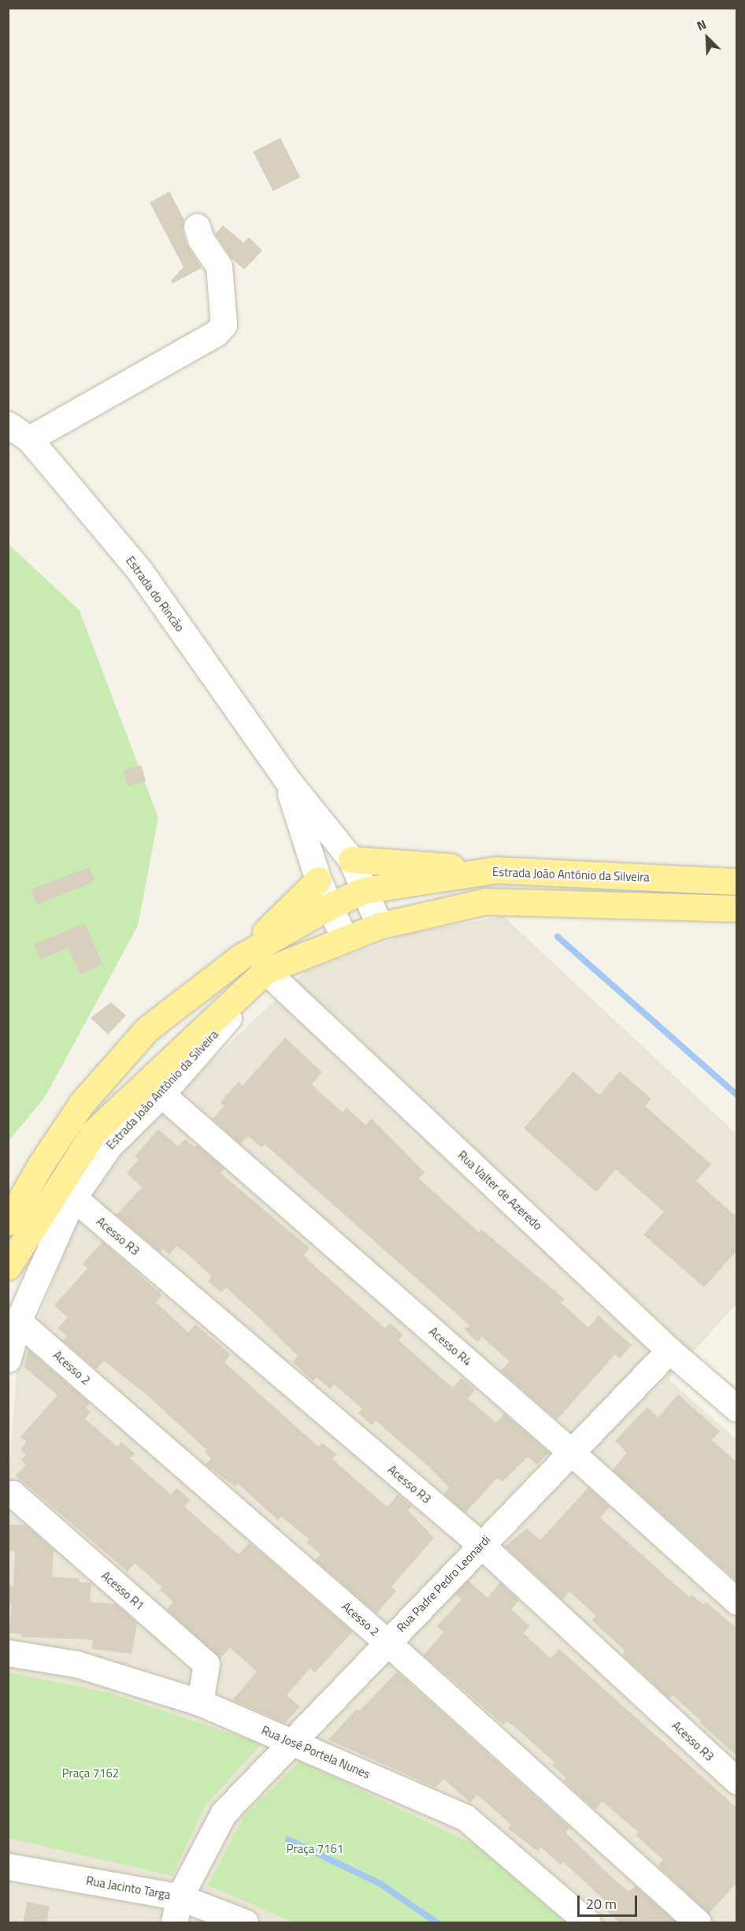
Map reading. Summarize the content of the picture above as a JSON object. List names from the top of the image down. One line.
{"streets":{"main road":["Estrada João Antônio da Silveira"],"street":["Estrada do Rincão","Rua Valter de Azeredo","Acesso R3","Acesso R4","Acesso 2","Rua Padre Pedro Leonardi","Acesso R1","Rua José Portela Nunes","Rua Jacinto Targa"]},"crossings":[["Estrada do Rincão","Estrada João Antônio da Silveira"],["Estrada João Antônio da Silveira","Rua Valter de Azeredo"],["Estrada João Antônio da Silveira","Acesso R3"],["Estrada João Antônio da Silveira","Acesso R4"],["Estrada João Antônio da Silveira","Acesso 2"],["Rua Valter de Azeredo","Rua Padre Pedro Leonardi"],["Acesso R3","Rua Padre Pedro Leonardi"],["Acesso R4","Rua Padre Pedro Leonardi"],["Acesso 2","Rua Padre Pedro Leonardi"],["Rua Padre Pedro Leonardi","Rua José Portela Nunes"],["Rua Padre Pedro Leonardi","Rua Jacinto Targa"],["Acesso R1","Rua José Portela Nunes"]],"parks":["Praça 7162","Praça 7161"],"scale_bar":"20 m","north":"top left"}
